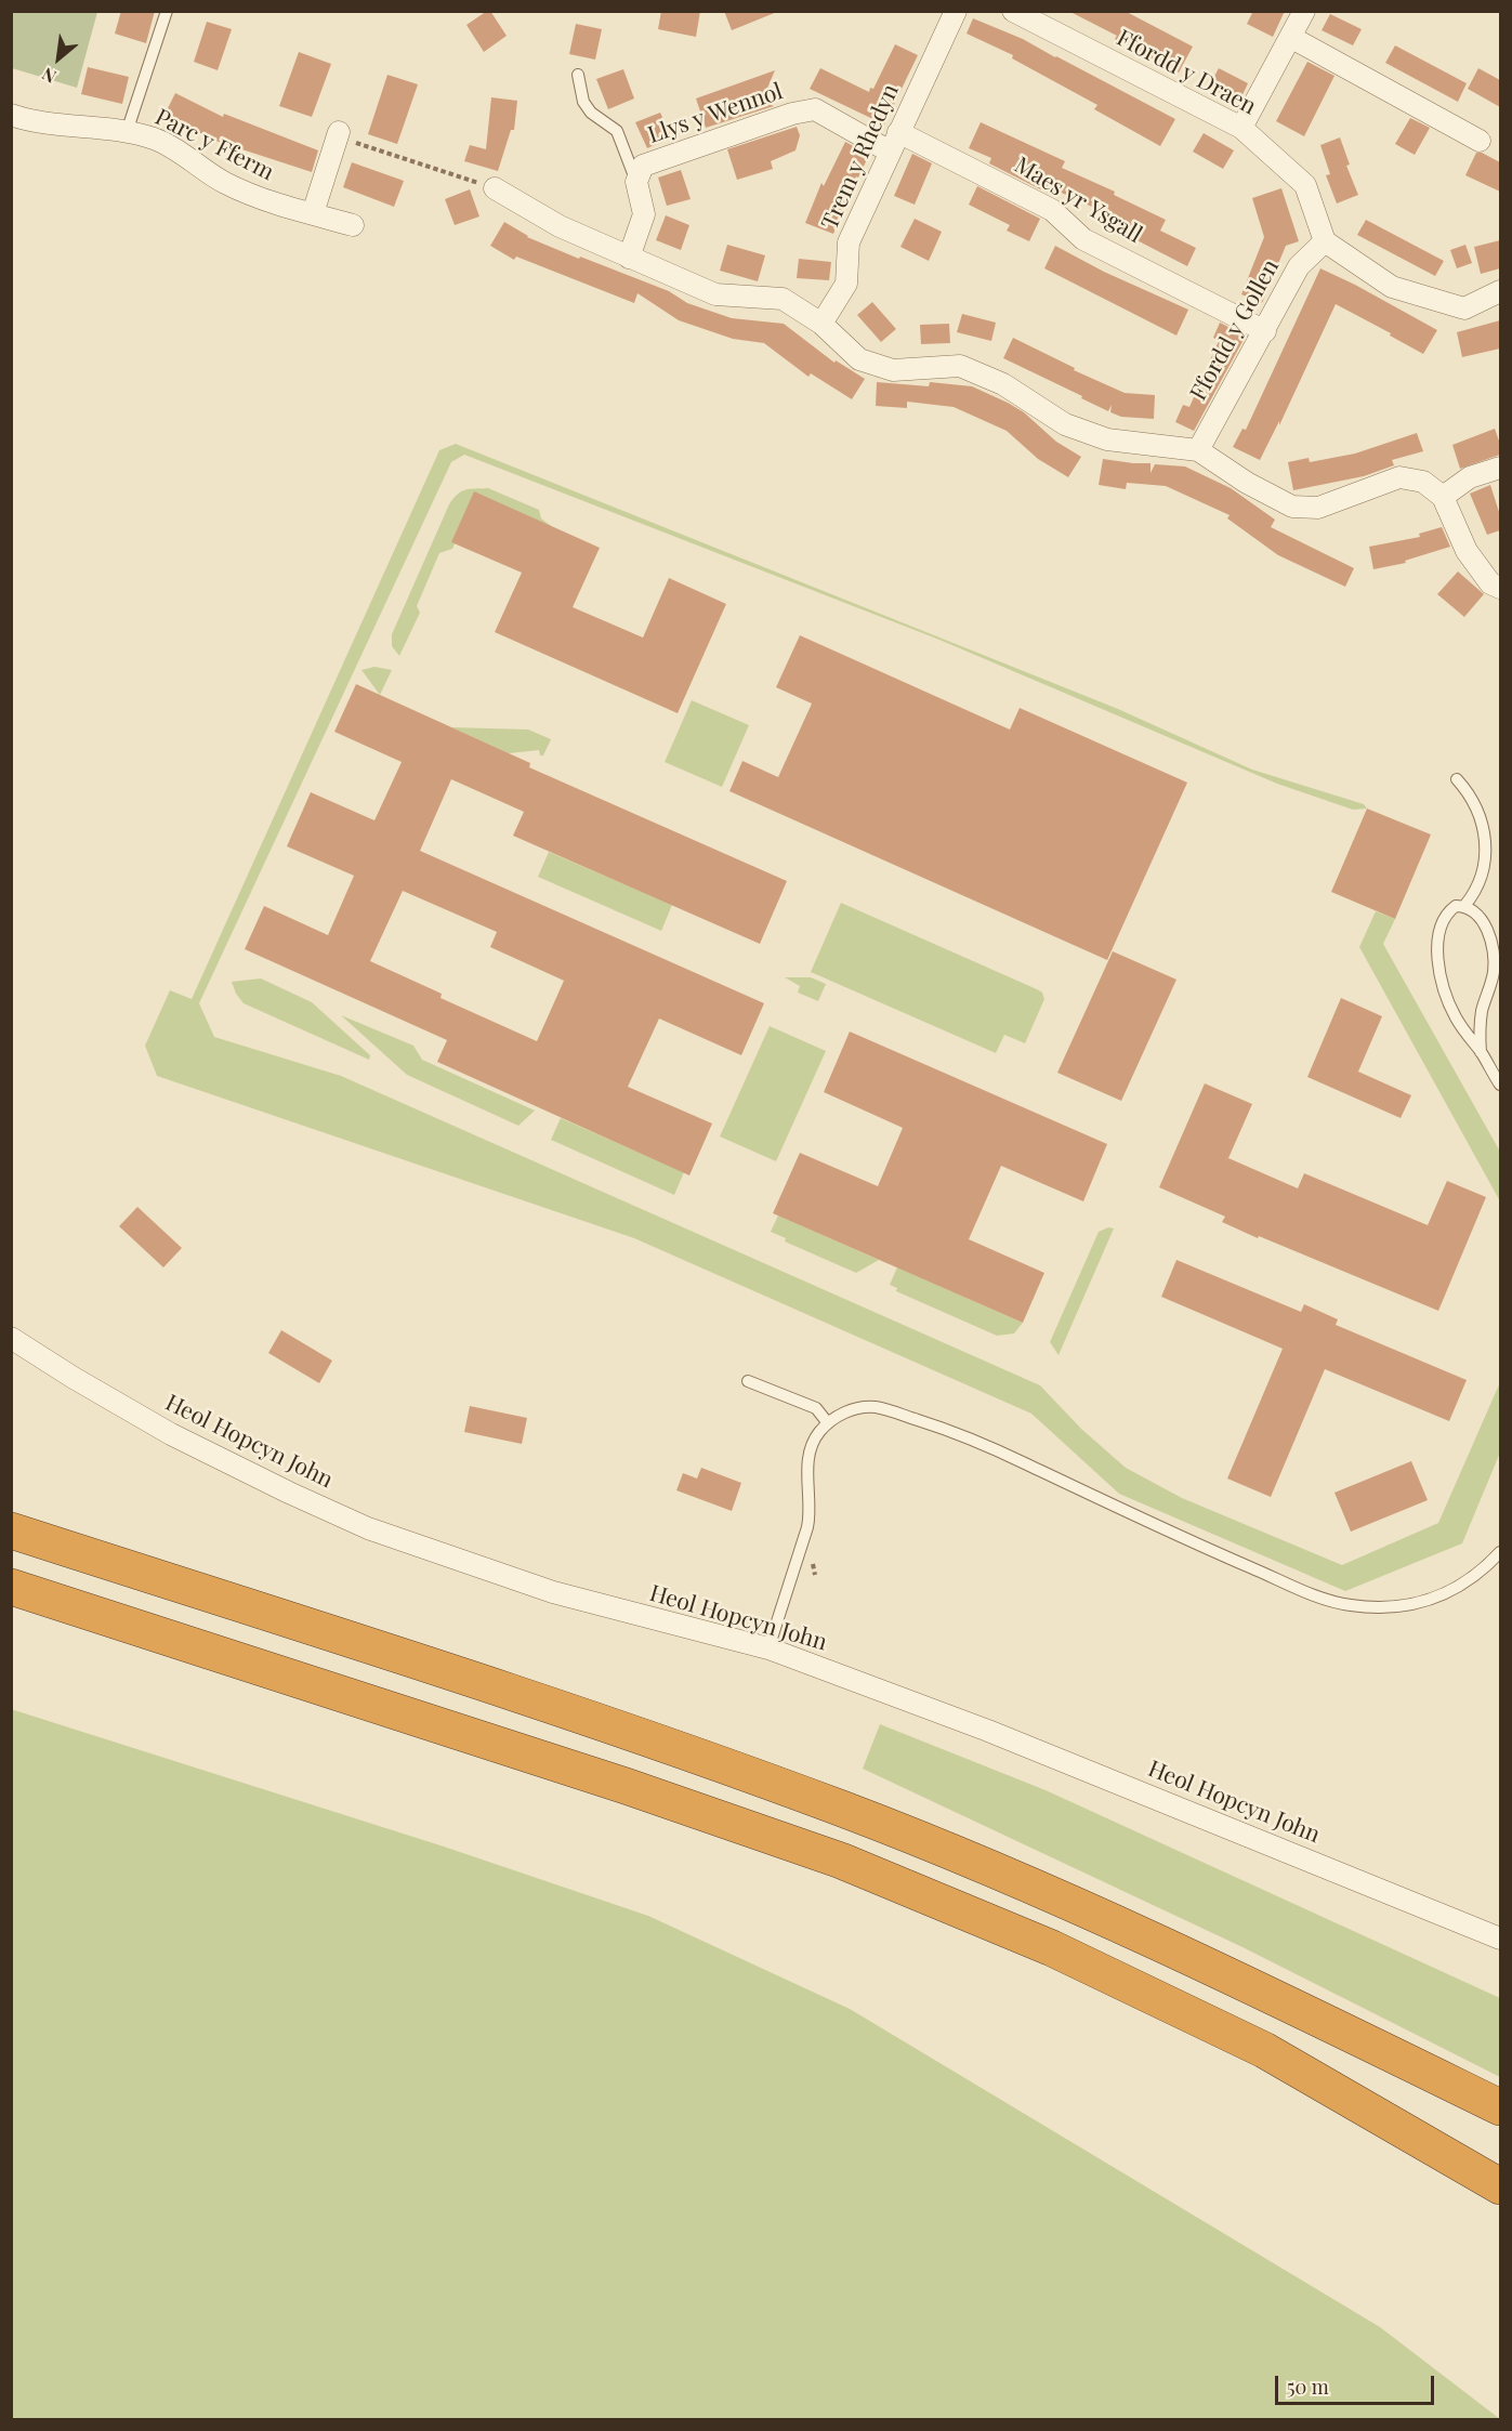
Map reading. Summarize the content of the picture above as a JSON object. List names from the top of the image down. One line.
{"streets":{"street":["Ffordd y Draen","Llys y Wennol","Parc y Fferm","Trem y Rhedyn","Maes yr Ysgall","Ffordd y Gollen","Heol Hopcyn John"]},"crossings":[["Ffordd y Draen","Ffordd y Gollen"],["Llys y Wennol","Trem y Rhedyn"],["Llys y Wennol","Maes yr Ysgall"],["Trem y Rhedyn","Maes yr Ysgall"],["Maes yr Ysgall","Ffordd y Gollen"]],"scale_bar":"50 m","north":"bottom left"}
